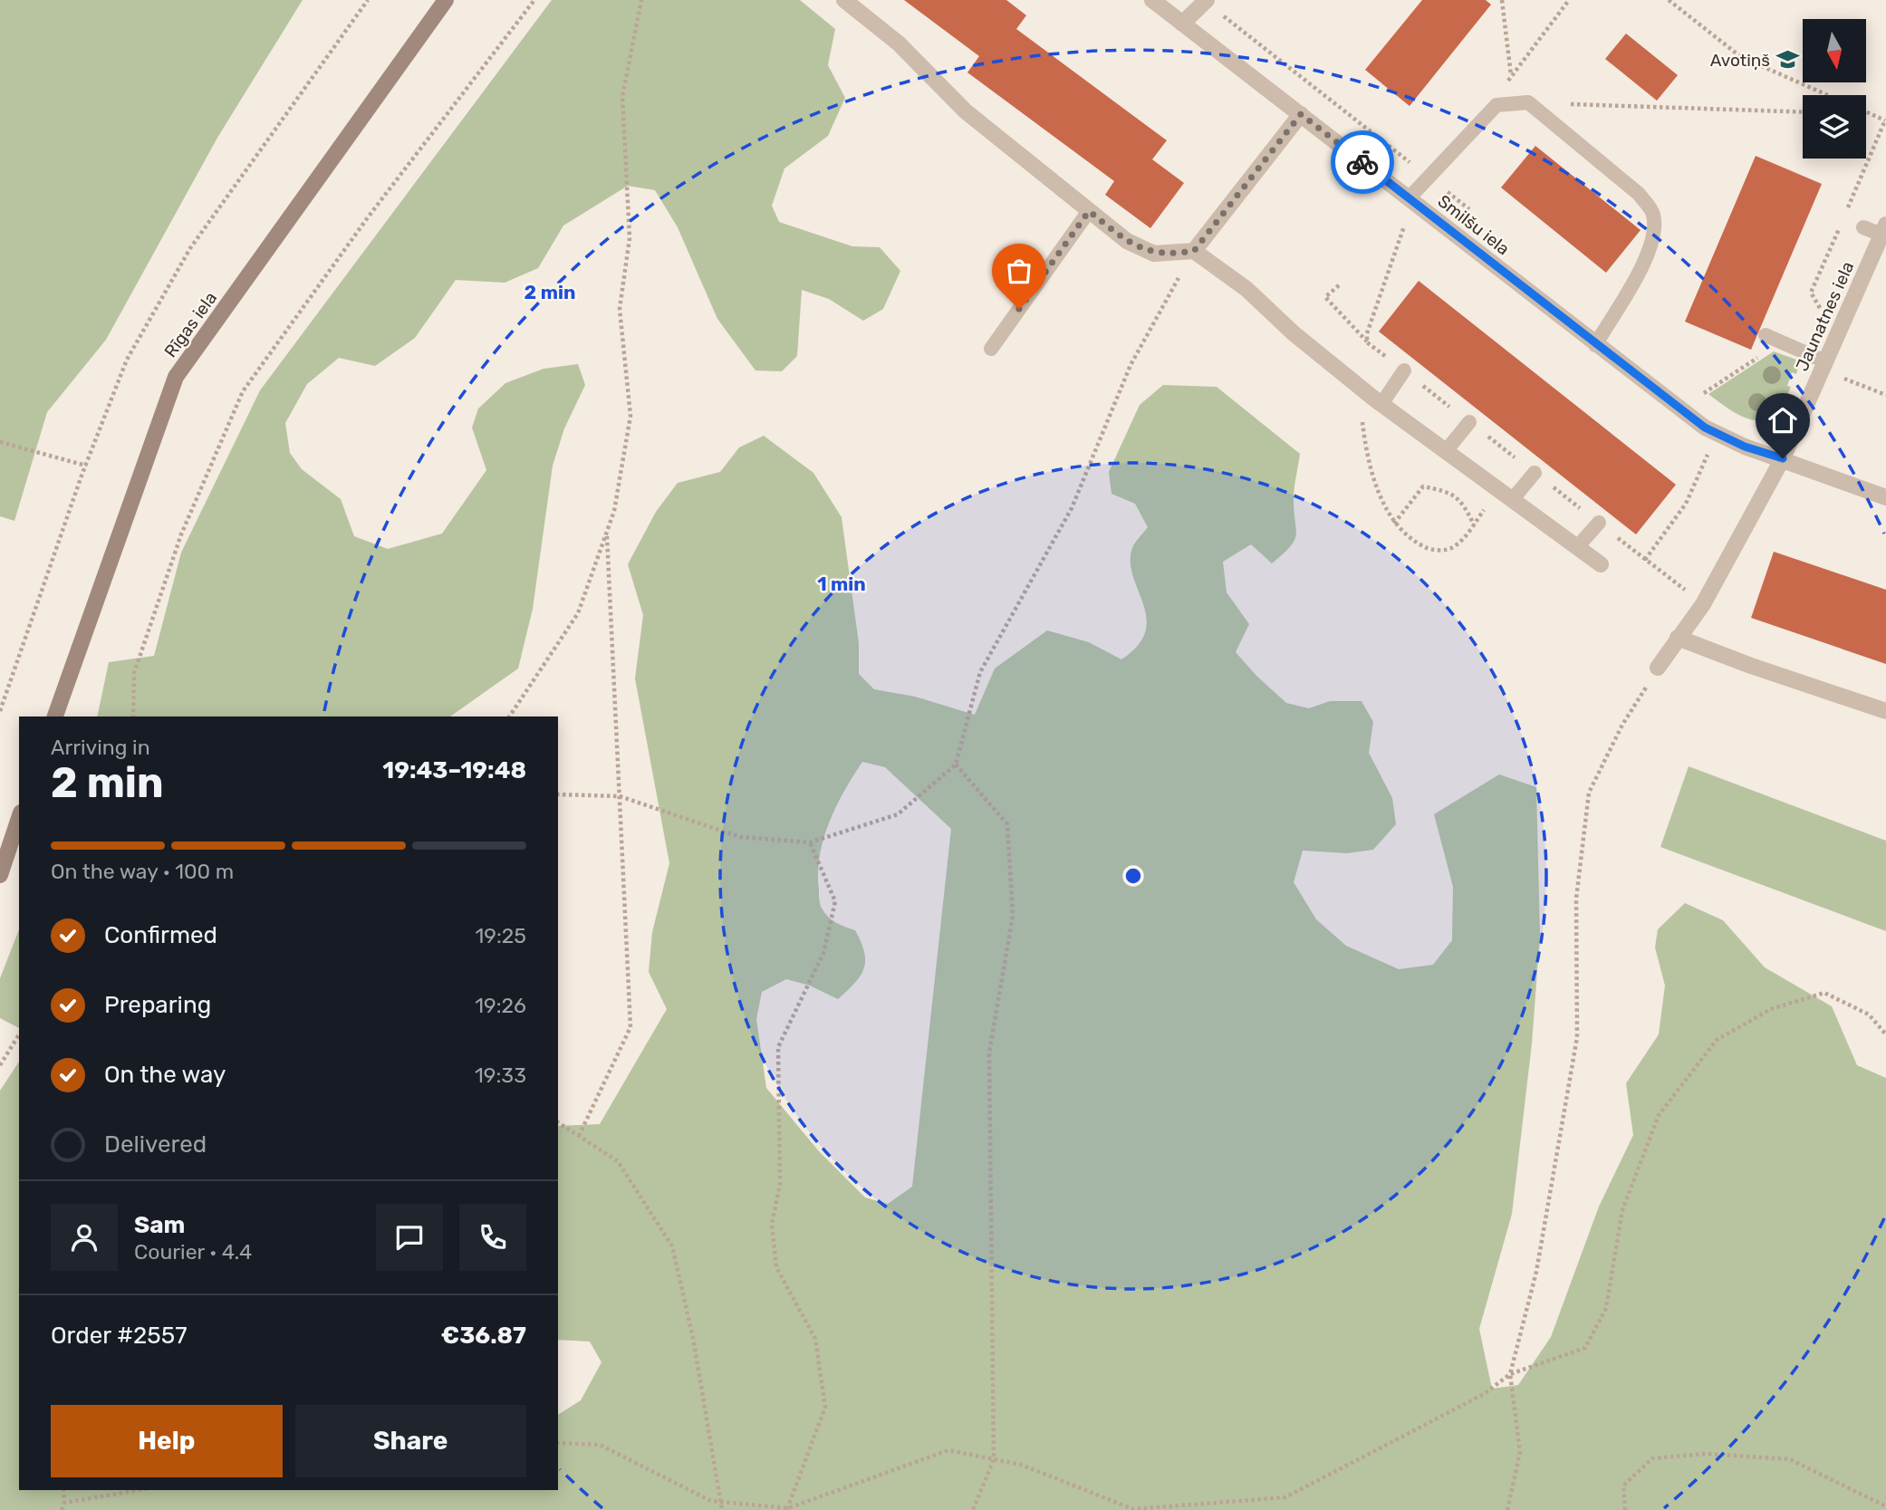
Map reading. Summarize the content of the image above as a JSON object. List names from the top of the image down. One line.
{"streets":{"main road":["Rīgas iela"],"street":["Smilšu iela","Jaunatnes iela"]},"crossings":[["Smilšu iela","Jaunatnes iela"]],"places":{"school or university":["Avotiņš"]},"north":"bottom","page":{"heading":["2 min","Arriving in","19:43–19:48"],"panel":["Sam","Courier · 4.4","Order #2557","€36.87"],"bar":"On the way · 100 m","list":[["Confirmed","19:25"],["Preparing","19:26"],["On the way","19:33"],"Delivered"],"buttons":["Help","Share"]},"rings":["2 min","1 min"]}
